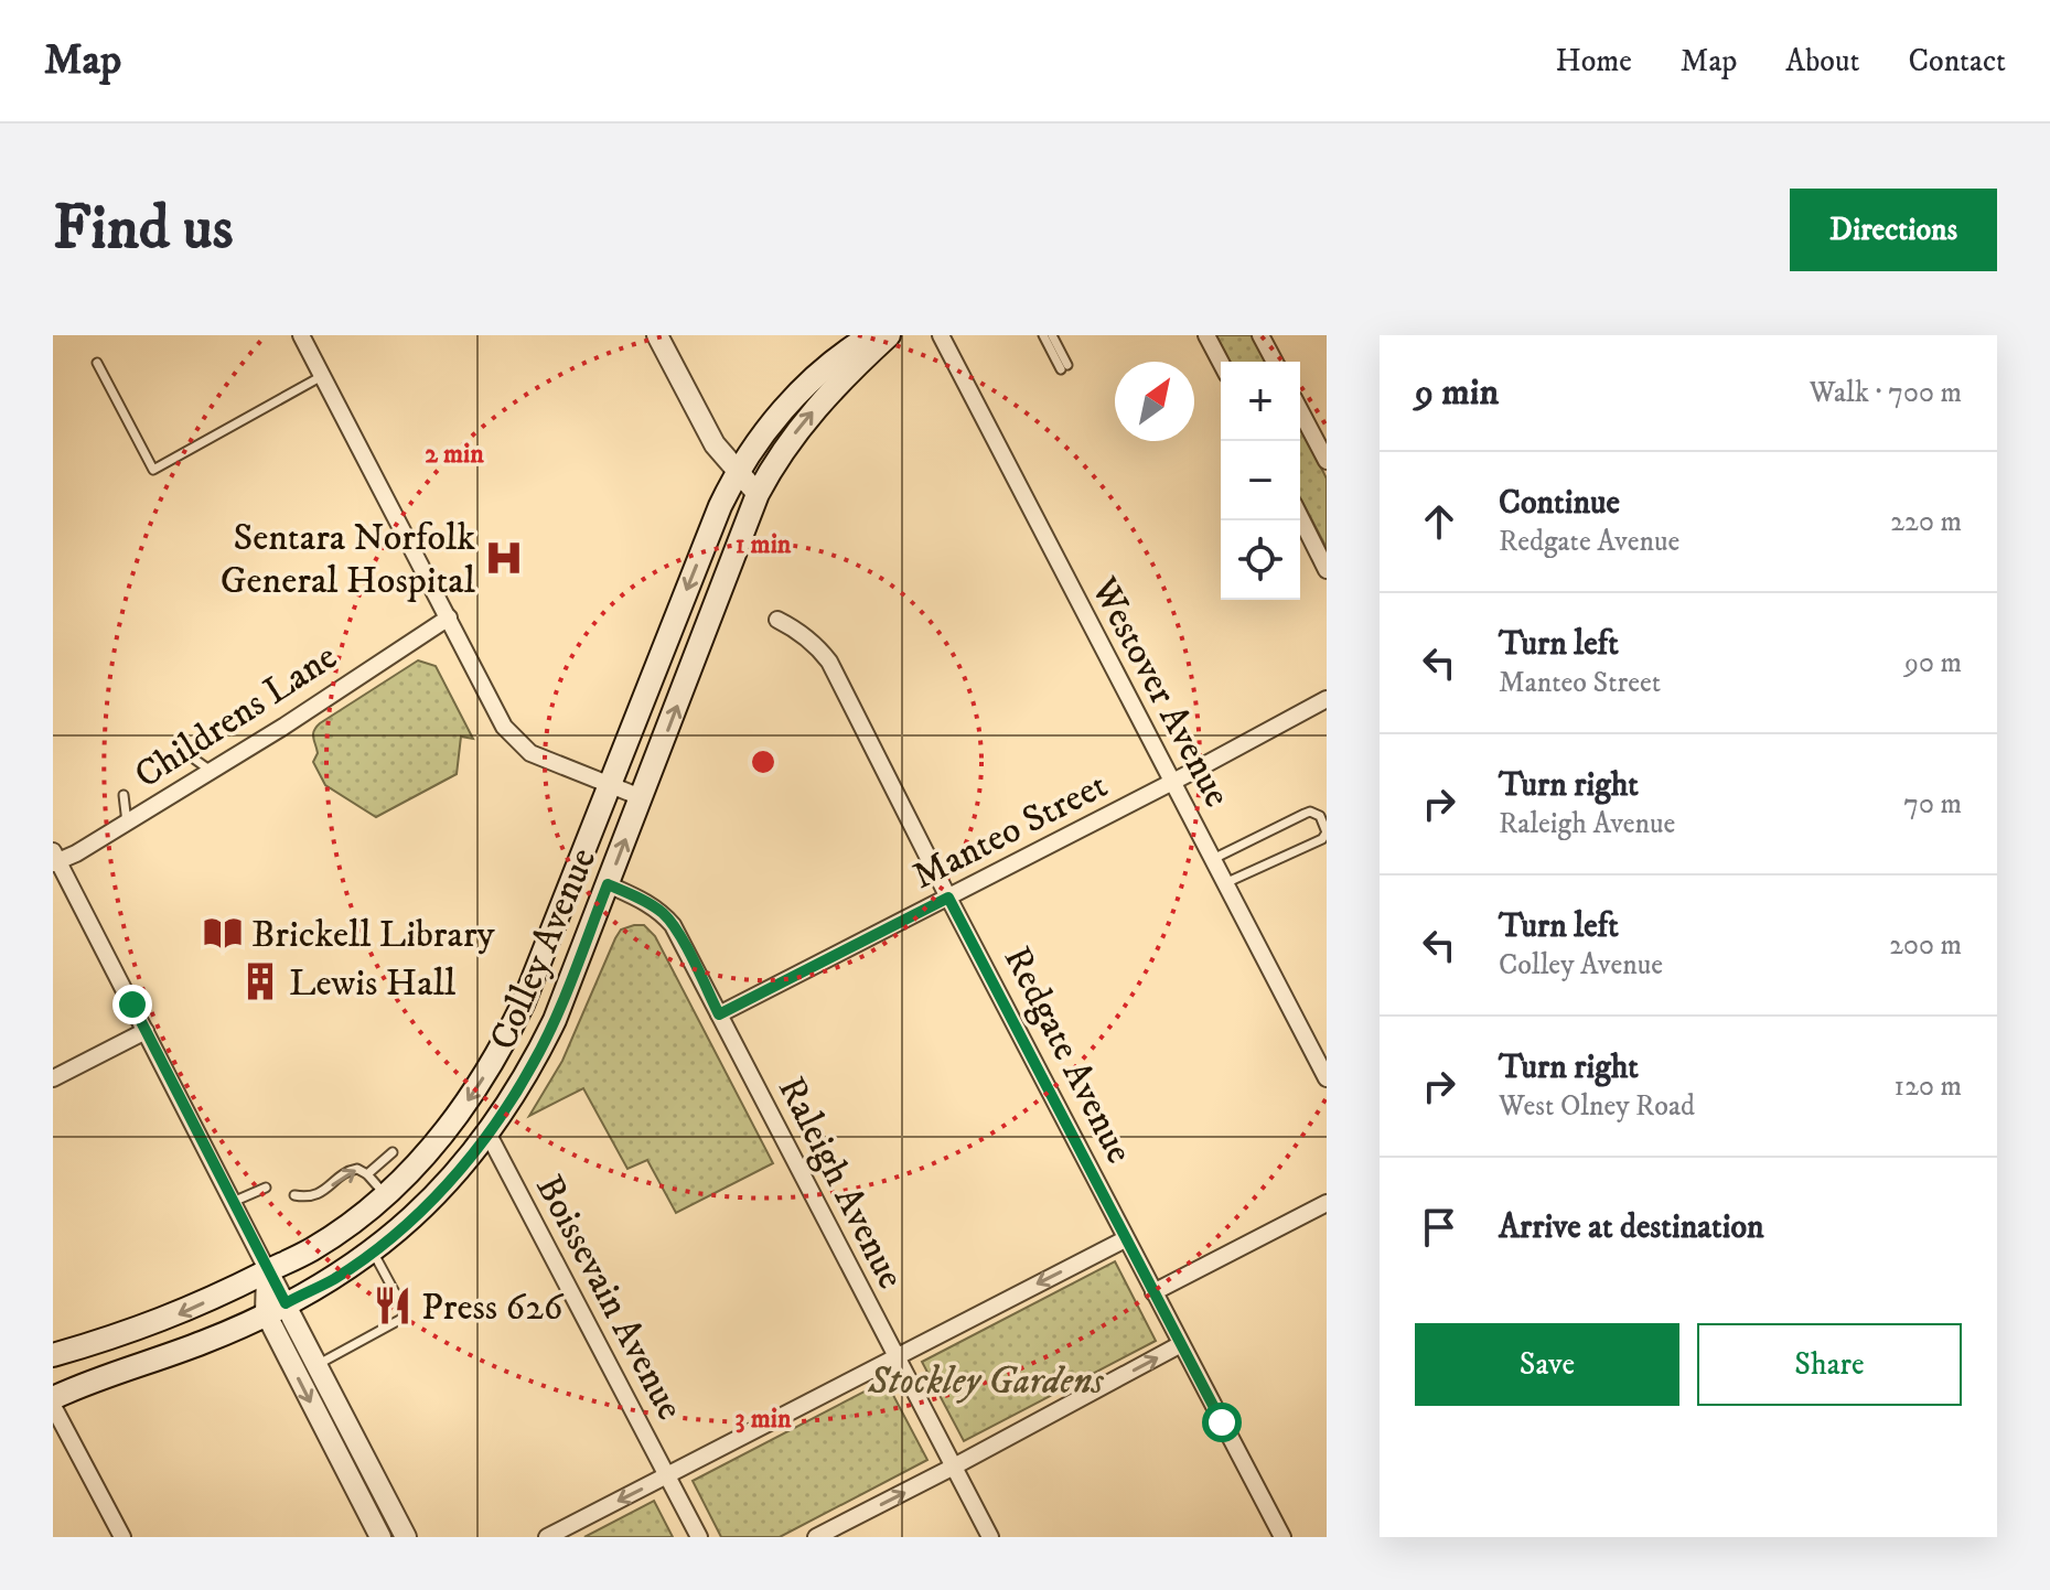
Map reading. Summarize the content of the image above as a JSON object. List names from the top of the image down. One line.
{"streets":{"main road":["Colley Avenue"],"street":["Westover Avenue","Childrens Lane","Manteo Street","Redgate Avenue","Raleigh Avenue","Boissevain Avenue"]},"crossings":[["Westover Avenue","Manteo Street"],["Manteo Street","Redgate Avenue"],["Manteo Street","Raleigh Avenue"],["Colley Avenue","Raleigh Avenue"],["Colley Avenue","Boissevain Avenue"]],"parks":["Stockley Gardens"],"places":{"hospital":["Sentara Norfolk General Hospital"],"library":["Brickell Library"],"building":["Lewis Hall"],"restaurant":["Press 626"]},"north":"top right","page":{"header":"Map","nav":["Home","Map","About","Contact"],"buttons":["Directions",["Save","Share"]],"title":"Find us","heading":["9 min","Walk · 700 m"],"map_buttons":["+","−"],"list":[["Continue","Redgate Avenue","220 m"],["Turn left","Manteo Street","90 m"],["Turn right","Raleigh Avenue","70 m"],["Turn left","Colley Avenue","200 m"],["Turn right","West Olney Road","120 m"],"Arrive at destination"]},"rings":["2 min","1 min","3 min"]}
